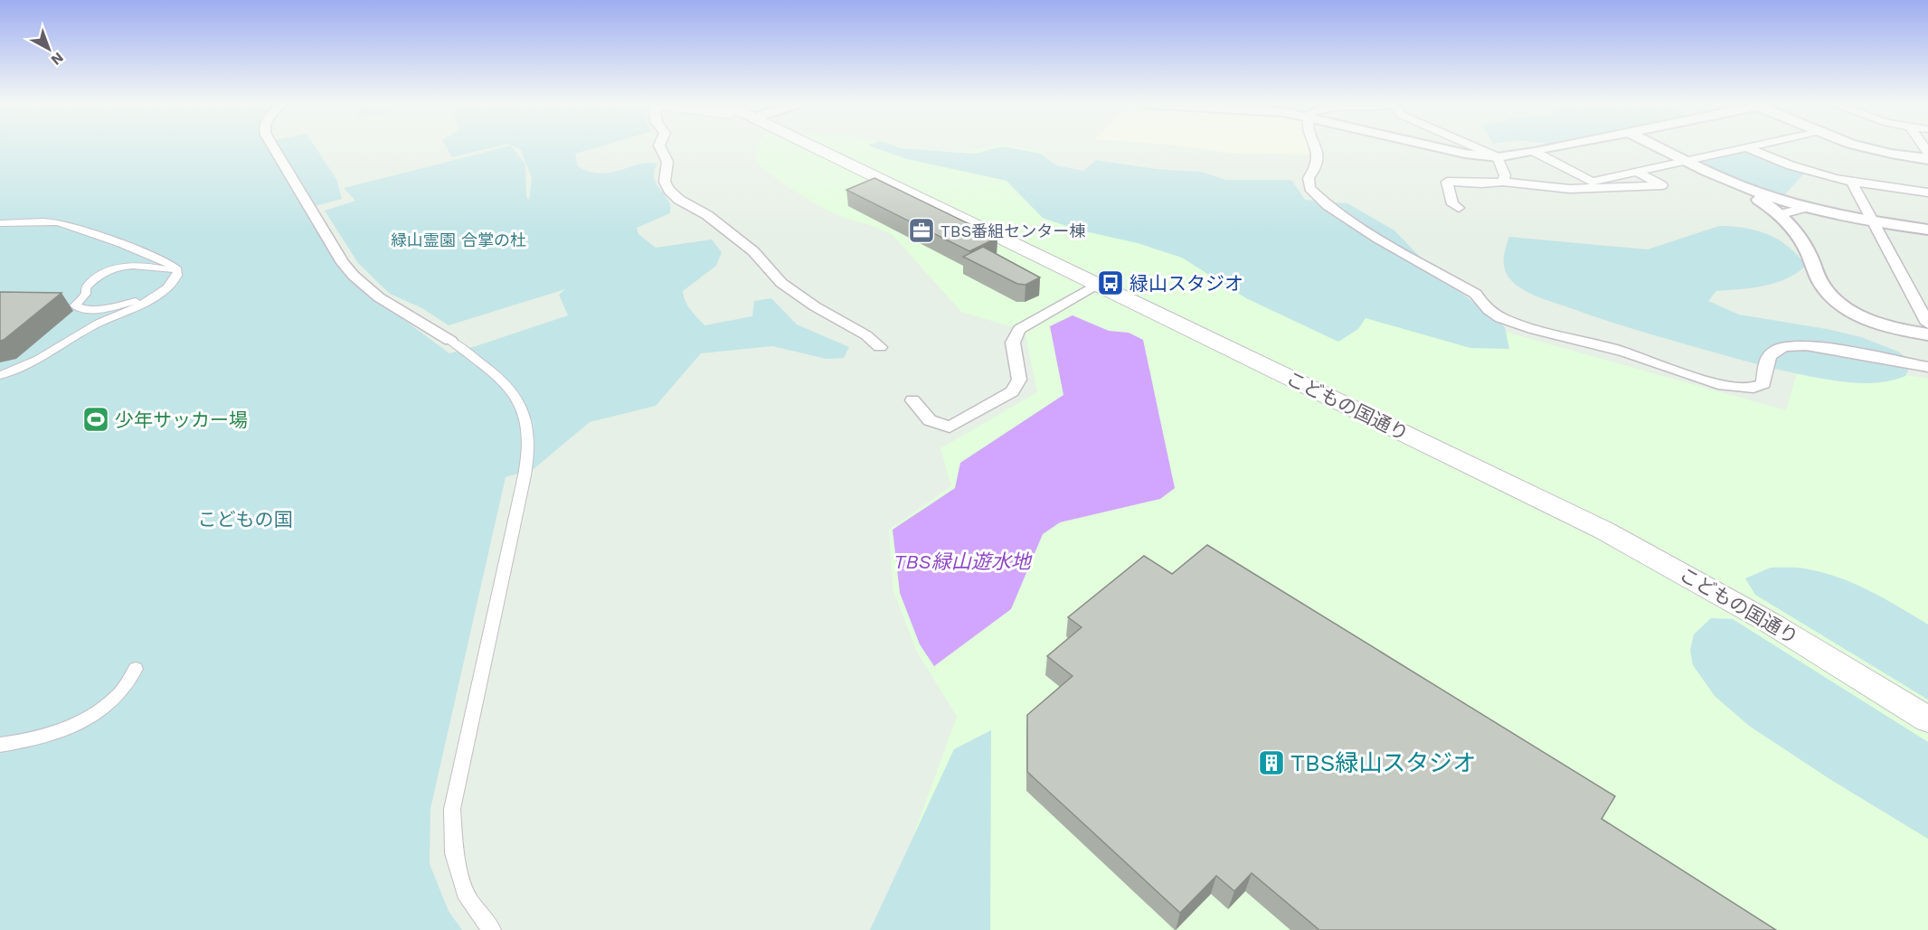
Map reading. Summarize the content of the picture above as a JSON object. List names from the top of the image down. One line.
{"streets":{"main road":["こどもの国通り"]},"water":["TBS緑山遊水地"],"parks":["緑山霊園 合掌の杜","こどもの国"],"places":{"office":["TBS番組センター棟"],"bus stop":["緑山スタジオ"],"sports":["少年サッカー場"],"building":["TBS緑山スタジオ"]},"north":"bottom right"}
